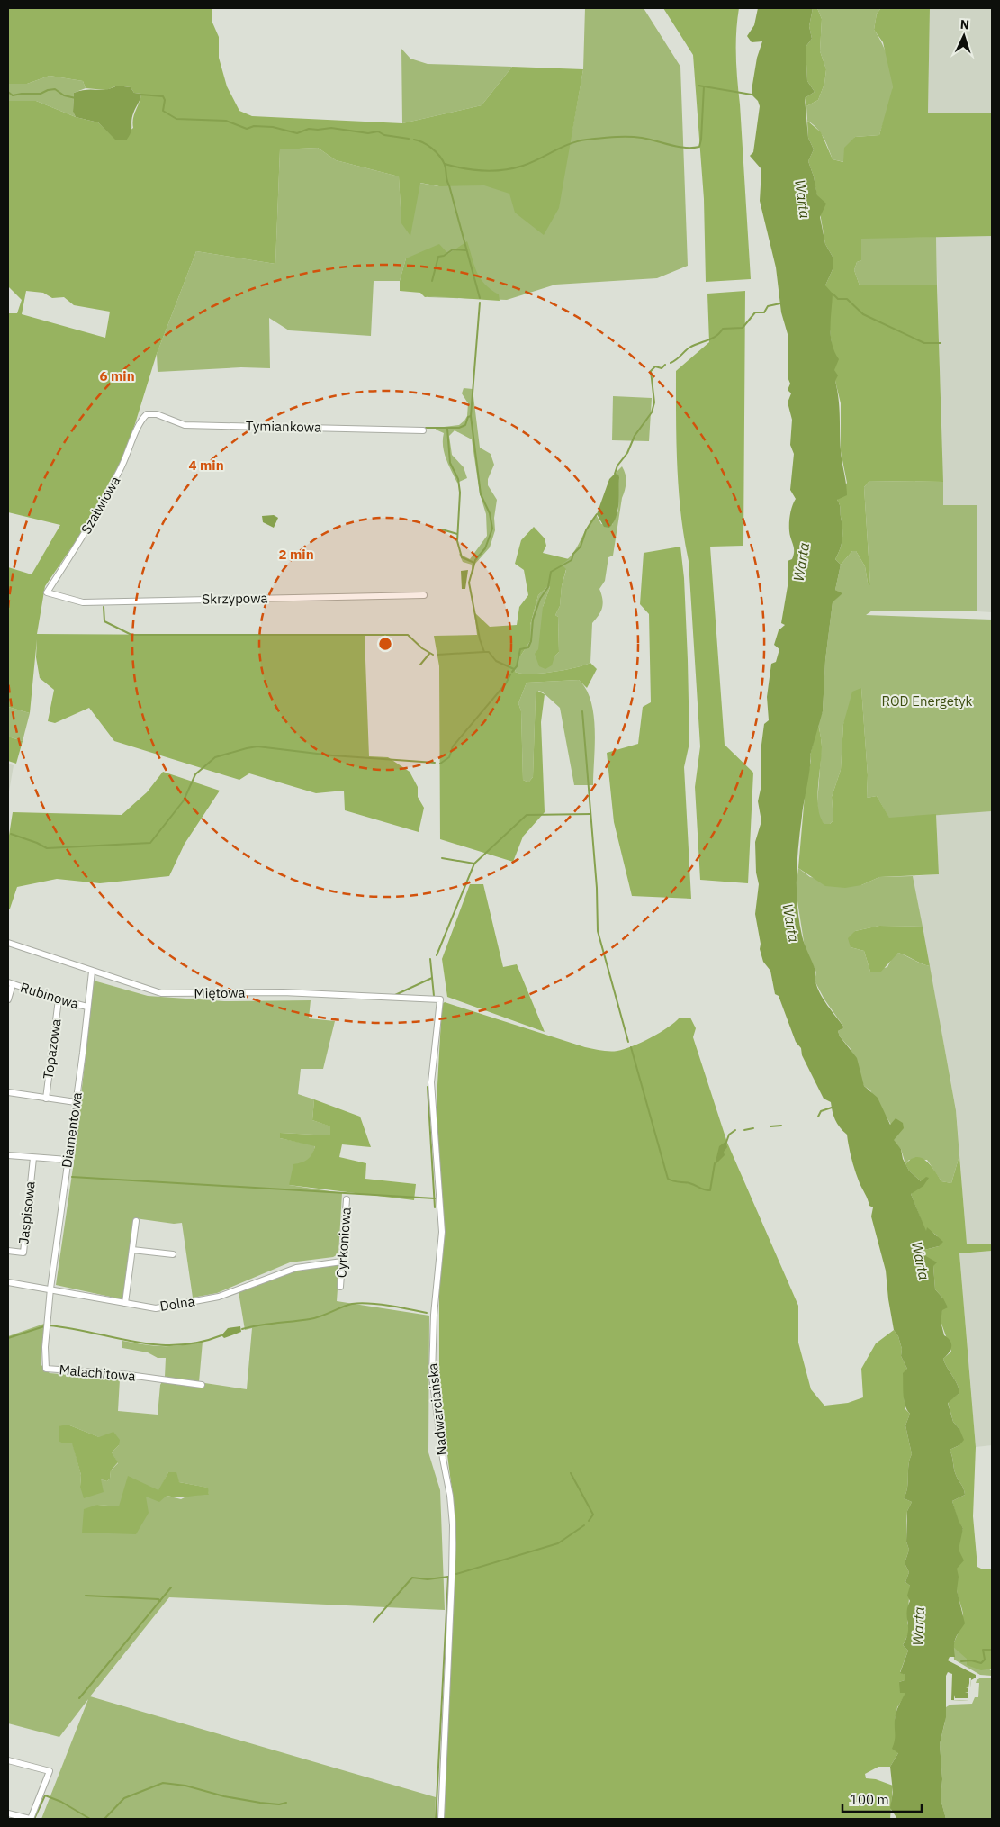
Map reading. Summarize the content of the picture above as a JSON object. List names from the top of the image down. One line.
{"streets":{"street":["Tymiankowa","Szałwiowa","Skrzypowa","Miętowa","Rubinowa","Topazowa","Diamentowa","Jaspisowa","Cyrkoniowa","Dolna","Malachitowa","Nadwarciańska"]},"crossings":[["Tymiankowa","Szałwiowa"],["Szałwiowa","Skrzypowa"],["Miętowa","Diamentowa"],["Miętowa","Nadwarciańska"],["Rubinowa","Topazowa"],["Rubinowa","Diamentowa"],["Diamentowa","Dolna"],["Diamentowa","Malachitowa"],["Cyrkoniowa","Dolna"],["Dolna","Malachitowa"]],"water":["Warta"],"parks":["ROD Energetyk"],"scale_bar":"100 m","north":"top","rings":["6 min","4 min","2 min"]}
